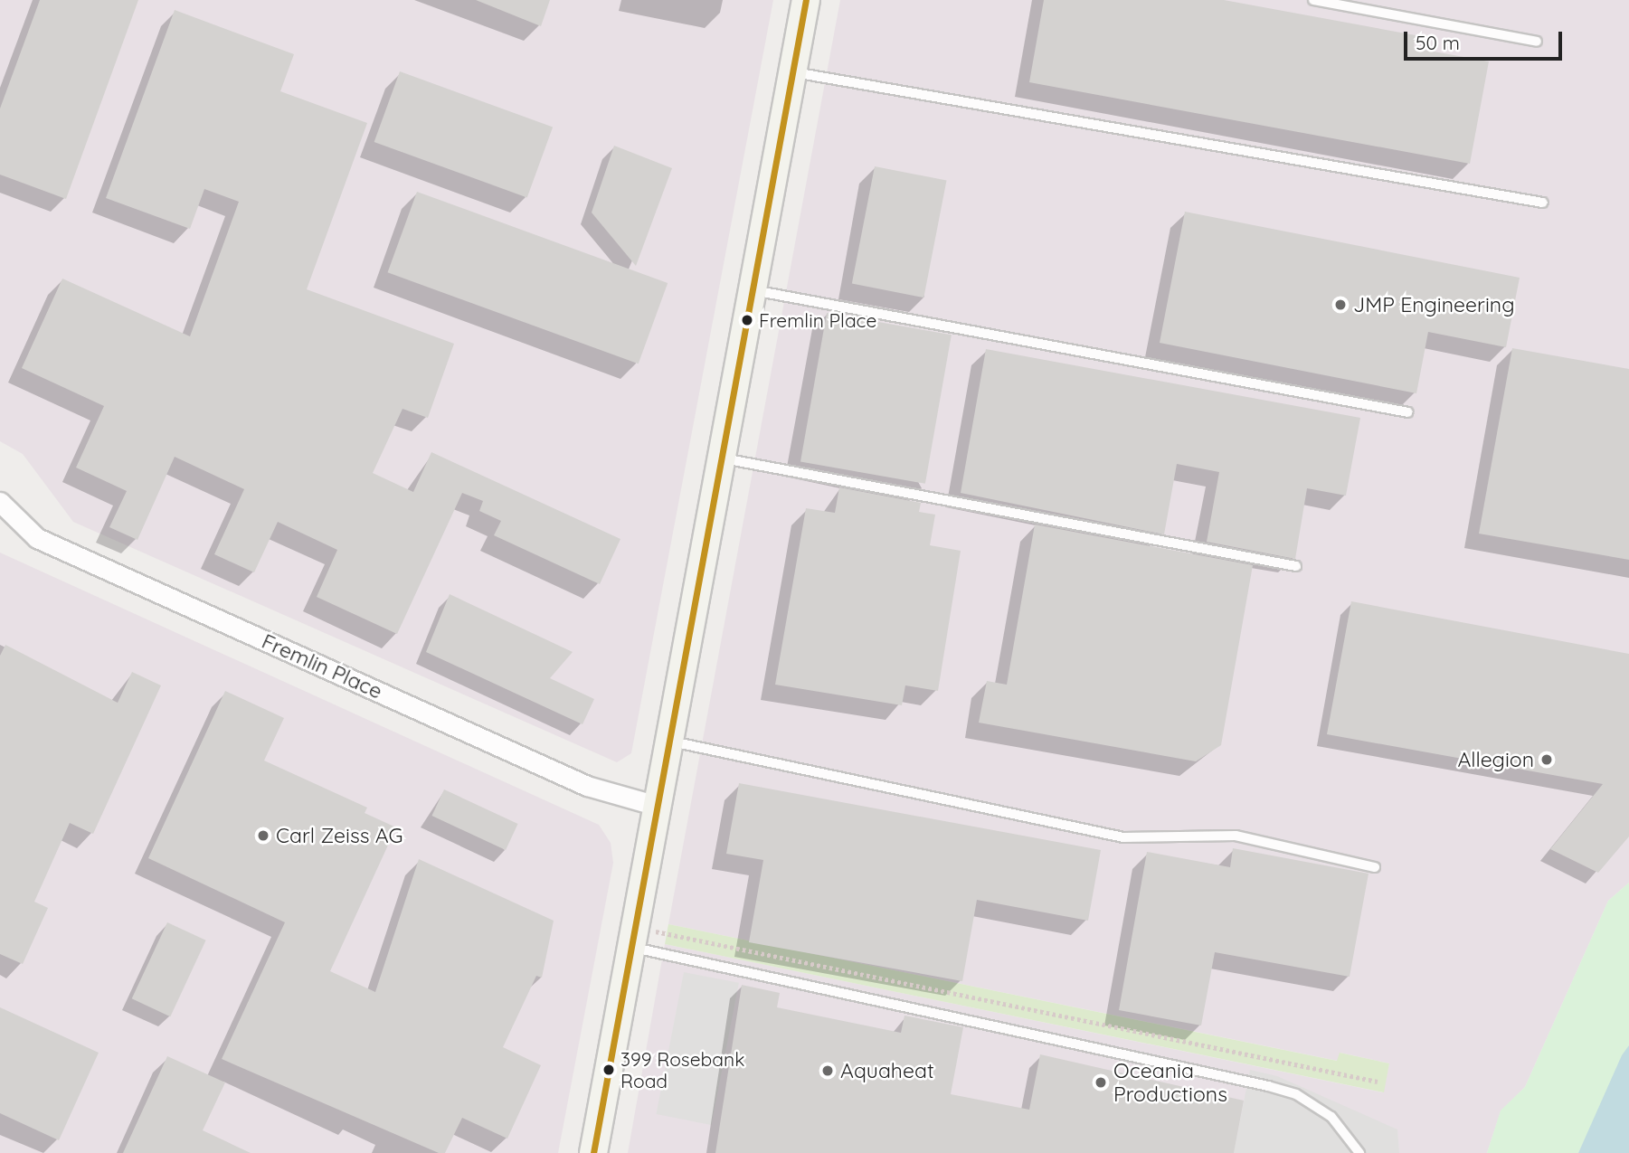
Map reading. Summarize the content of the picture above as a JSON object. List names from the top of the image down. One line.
{"streets":{"street":["Fremlin Place"]},"places":["JMP Engineering","Fremlin Place","Allegion","Carl Zeiss AG","399 Rosebank Road","Aquaheat","Oceania Productions"],"scale_bar":"50 m"}
